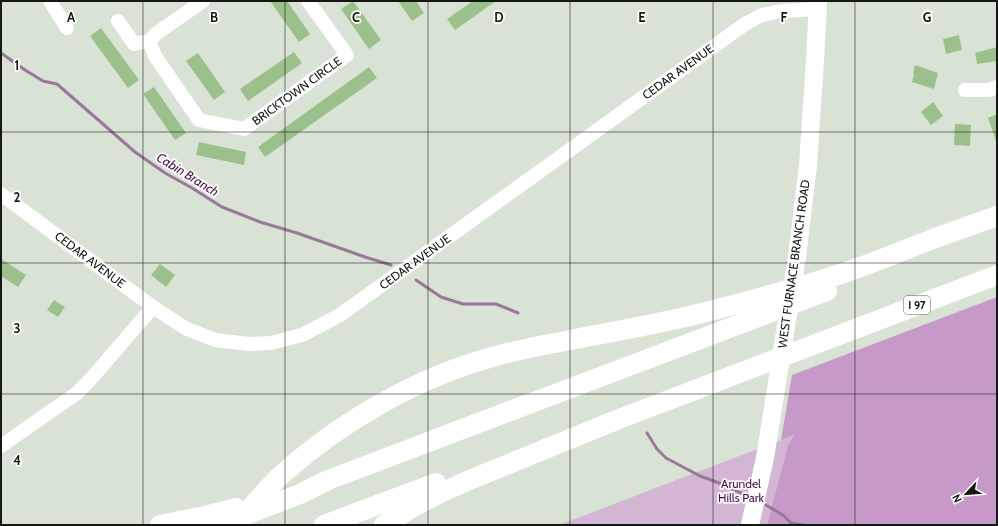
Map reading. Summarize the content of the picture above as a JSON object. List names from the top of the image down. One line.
{"streets":{"highway":["I 97"],"main road":["WEST FURNACE BRANCH ROAD"],"street":["CEDAR AVENUE","BRICKTOWN CIRCLE"]},"crossings":[["CEDAR AVENUE","WEST FURNACE BRANCH ROAD"]],"water":["Cabin Branch"],"parks":["Arundel Hills Park"],"north":"bottom left","grid":{"columns":["A","B","C","D","E","F","G"],"rows":["1","2","3","4"]}}
